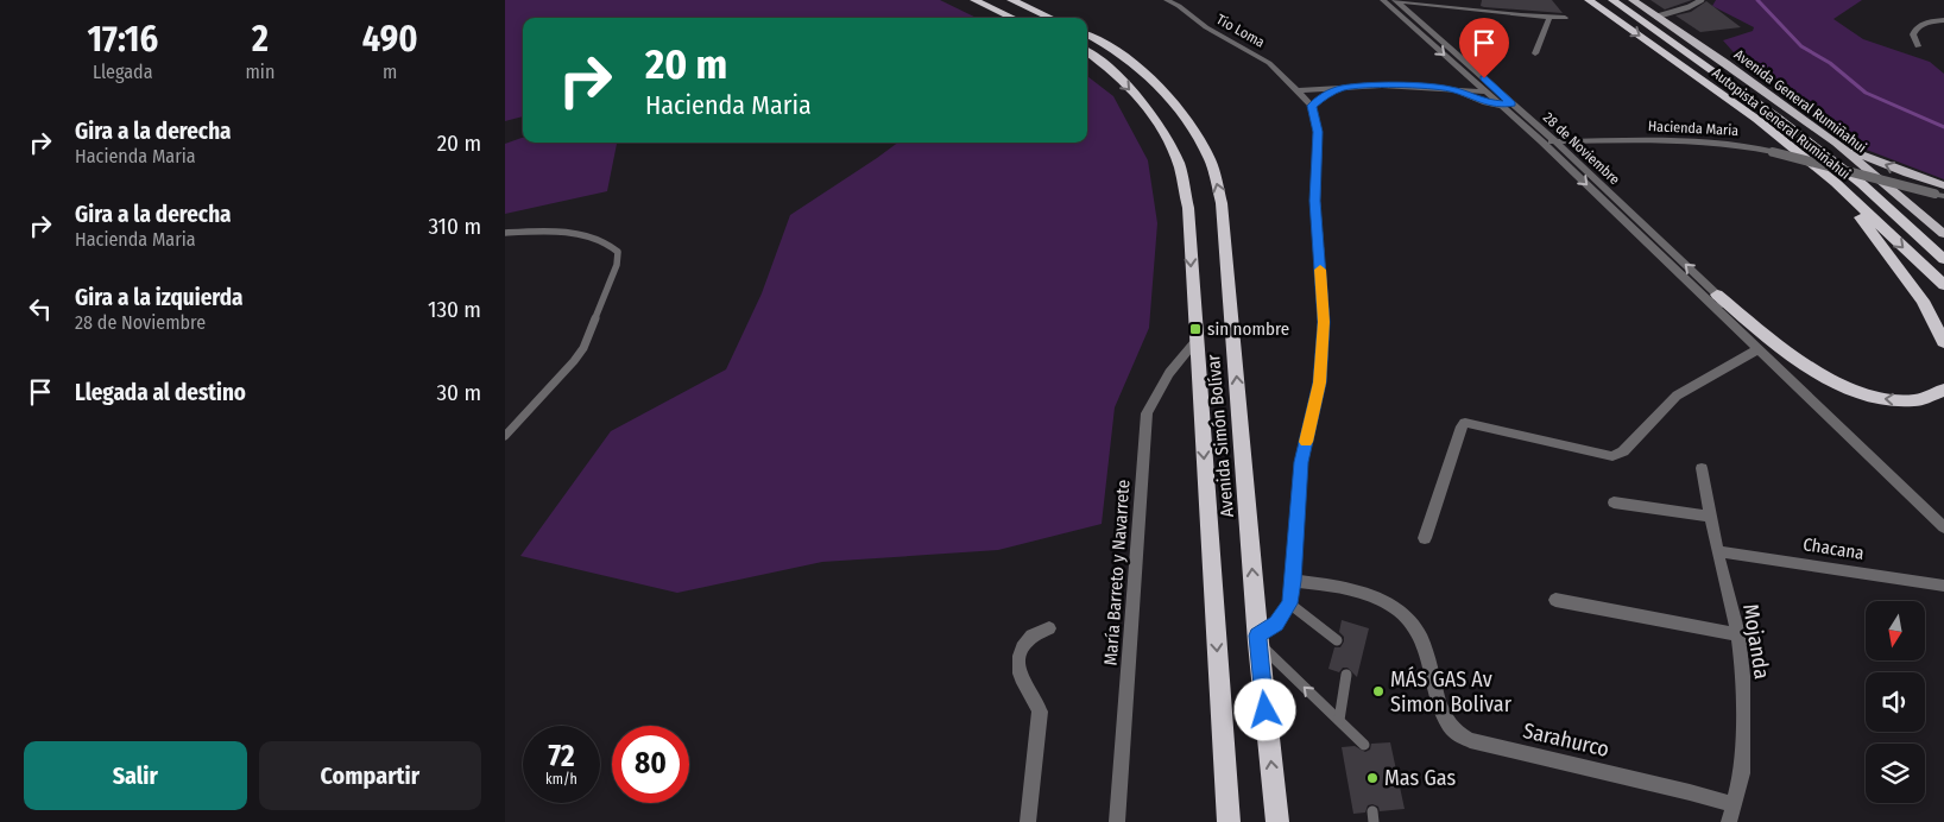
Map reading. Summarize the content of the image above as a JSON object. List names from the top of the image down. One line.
{"streets":{"highway":["Autopista General Rumiñahui","Avenida Simón Bolívar"],"main road":["Avenida General Rumiñahui"],"street":["Tio Loma","Hacienda Maria","28 de Noviembre","Chacana","María Barreto y Navarrete","Mojanda","Sarahurco"]},"crossings":[["Hacienda Maria","28 de Noviembre"],["Avenida Simón Bolívar","María Barreto y Navarrete"],["Chacana","Mojanda"],["Mojanda","Sarahurco"]],"places":{"transit":["sin nombre"],"other":["MÁS GAS Av Simon Bolivar","Mas Gas"]},"north":"bottom","page":{"eta":["17:16","Llegada","2","min","490","m"],"turn":["20 m","Hacienda Maria"],"list":[{"name":"Gira a la derecha","note":"Hacienda Maria","value":"20 m"},{"name":"Gira a la derecha","note":"Hacienda Maria","value":"310 m"},{"name":"Gira a la izquierda","note":"28 de Noviembre","value":"130 m"},{"name":"Llegada al destino","value":"30 m"}],"speed":"72 km/h","limit":"80","buttons":["Salir","Compartir"]}}
